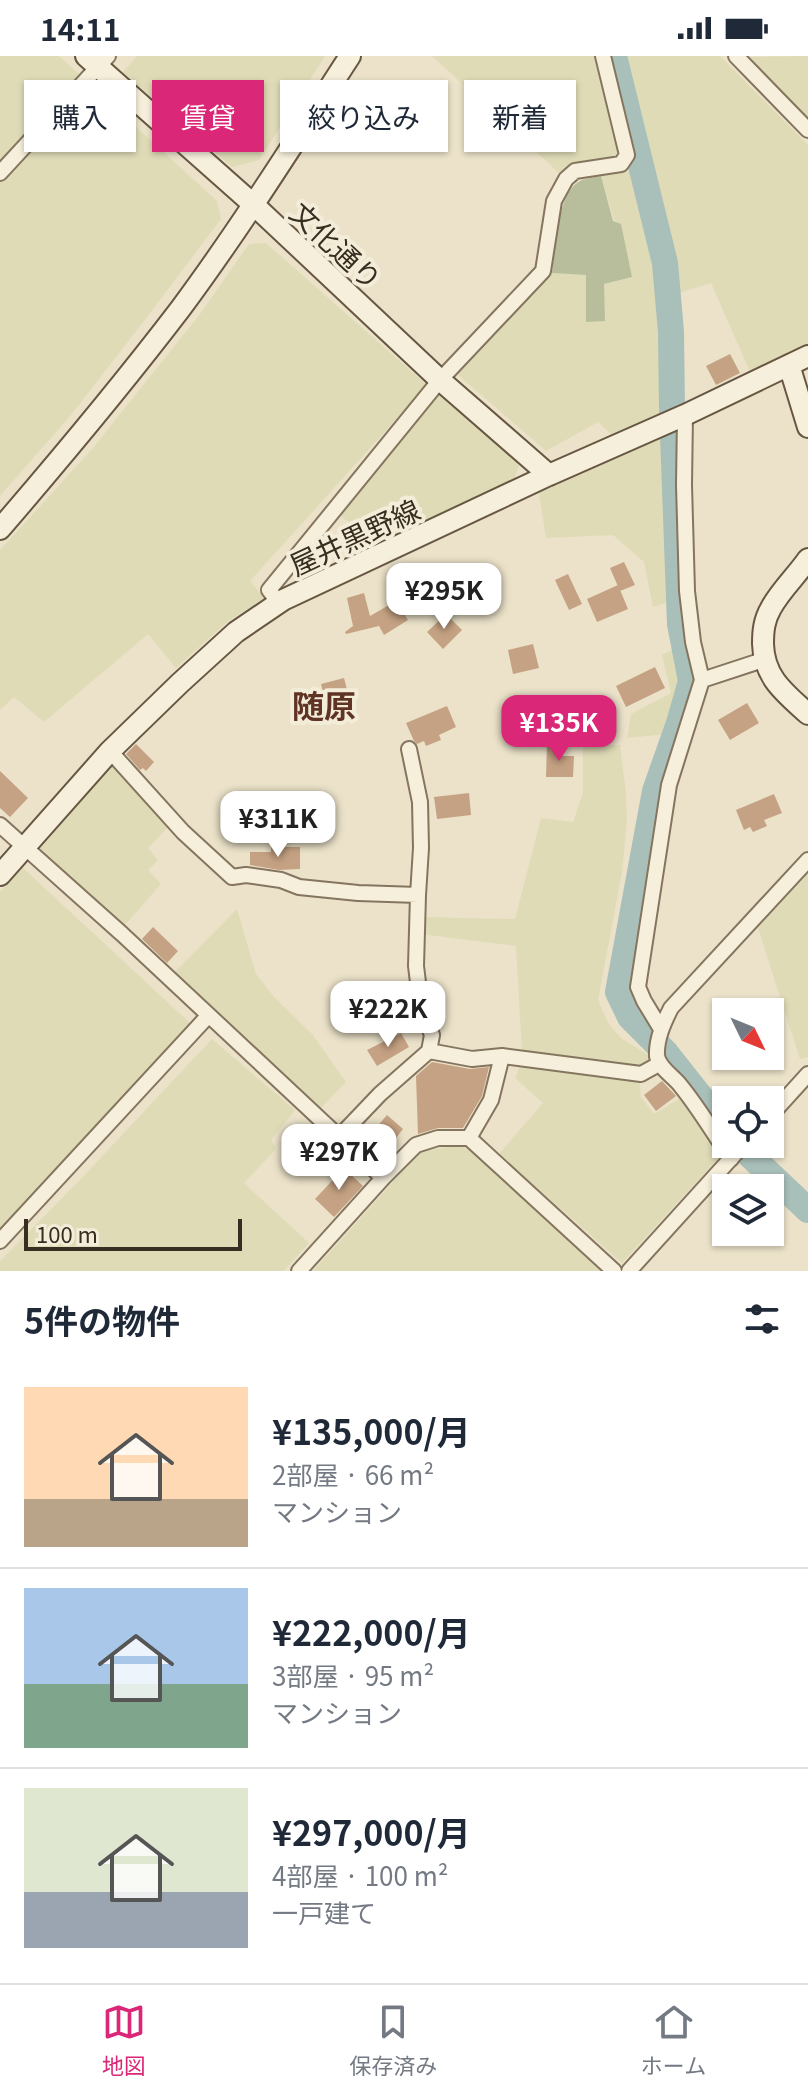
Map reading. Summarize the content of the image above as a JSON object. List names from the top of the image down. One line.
{"streets":{"street":["文化通り","屋井黒野線"]},"crossings":[["文化通り","屋井黒野線"]],"districts":["随原"],"scale_bar":"100 m","north":"bottom right","page":{"status":"14:11","chip":["購入","賃貸","絞り込み","新着"],"price":["¥295K","¥135K","¥311K","¥222K","¥297K"],"scale":"100 m","heading":"5件の物件","list":[{"name":"¥135,000/月","note":"2部屋 · 66 m² · マンション"},{"name":"¥222,000/月","note":"3部屋 · 95 m² · マンション"},{"name":"¥297,000/月","note":"4部屋 · 100 m² · 一戸建て"}],"tabs":["地図","保存済み","ホーム"]}}
